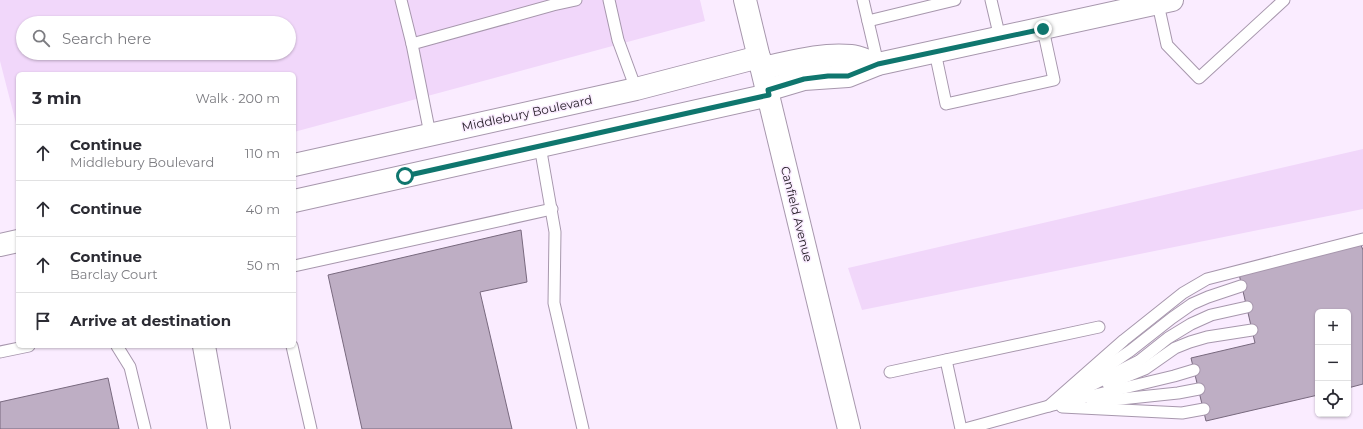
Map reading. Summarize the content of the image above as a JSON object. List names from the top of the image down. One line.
{"streets":{"street":["Middlebury Boulevard","Canfield Avenue"]},"crossings":[["Middlebury Boulevard","Canfield Avenue"]],"page":{"search":"Search here","heading":["3 min","Walk · 200 m"],"list":[["Continue","Middlebury Boulevard","110 m"],["Continue","40 m"],["Continue","Barclay Court","50 m"],"Arrive at destination"],"map_buttons":["+","−"]}}
